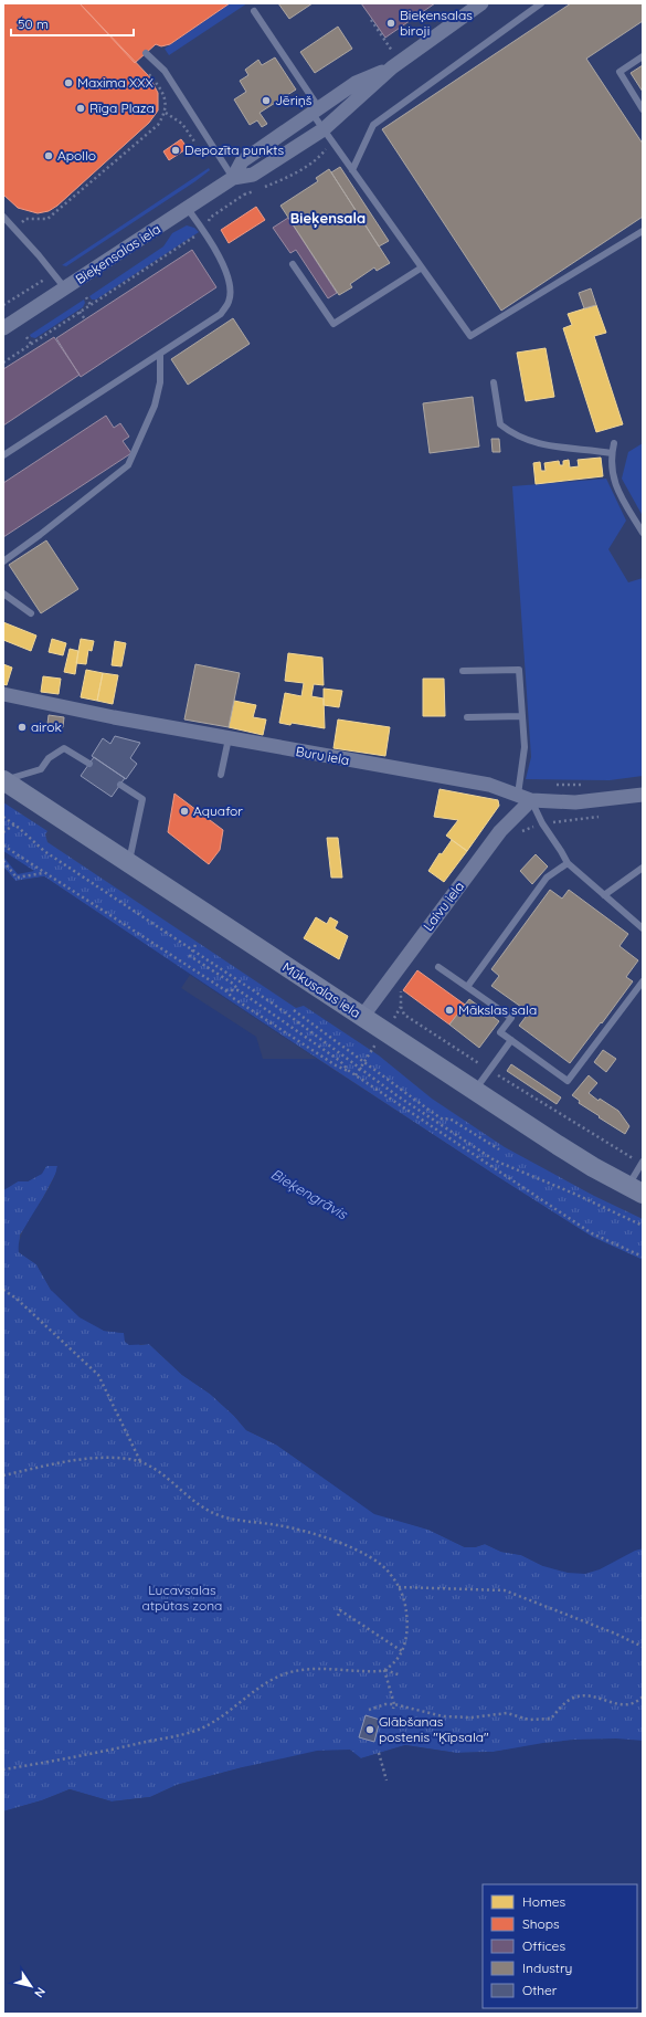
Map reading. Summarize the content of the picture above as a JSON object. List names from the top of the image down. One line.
{"streets":{"main road":["Mūkusalas iela"],"street":["Bieķensalas iela","Buru iela","Laivu iela"]},"crossings":[["Buru iela","Laivu iela"],["Laivu iela","Mūkusalas iela"]],"districts":["Bieķensala"],"water":["Bieķengrāvis"],"parks":["Lucavsalas atpūtas zona"],"places":["Bieķensalas biroji","Maxima XXX","Jēriņš","Rīga Plaza","Depozīta punkts","Apollo","airok","Aquafor","Mākslas sala","Glābšanas postenis \"Ķīpsala\""],"legend":["Homes","Shops","Offices","Industry","Other"],"scale_bar":"50 m","north":"bottom right"}
